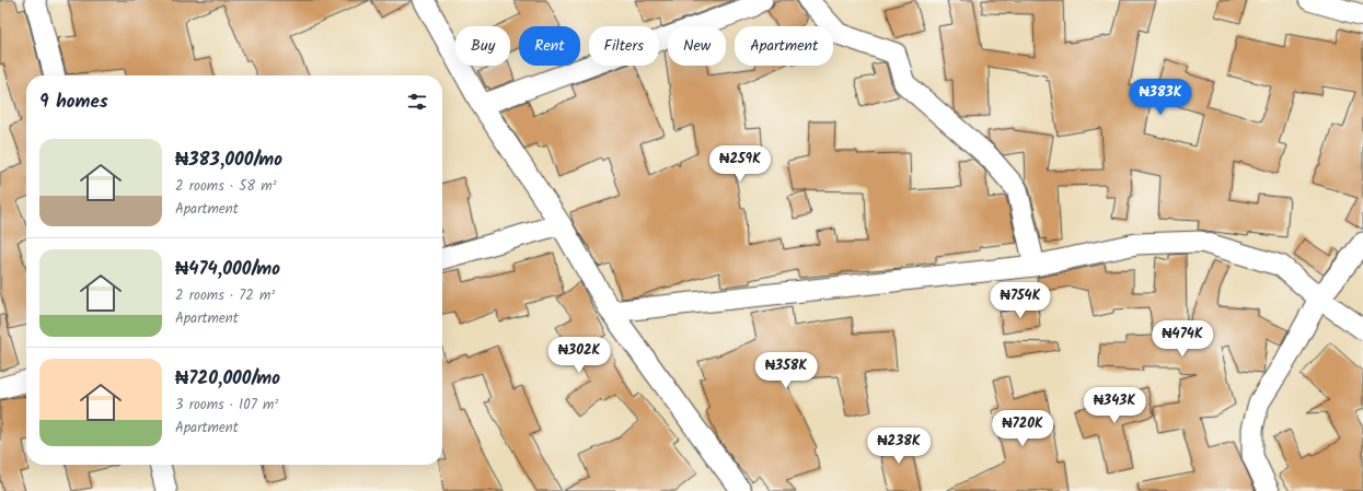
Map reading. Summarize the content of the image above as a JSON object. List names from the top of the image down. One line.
{"page":{"chip":["Buy","Rent","Filters","New","Apartment"],"heading":"9 homes","price":["₦383K","₦259K","₦754K","₦474K","₦302K","₦358K","₦343K","₦720K","₦238K"],"list":[{"name":"₦383,000/mo","note":"2 rooms · 58 m² · Apartment"},{"name":"₦474,000/mo","note":"2 rooms · 72 m² · Apartment"},{"name":"₦720,000/mo","note":"3 rooms · 107 m² · Apartment"}]}}
